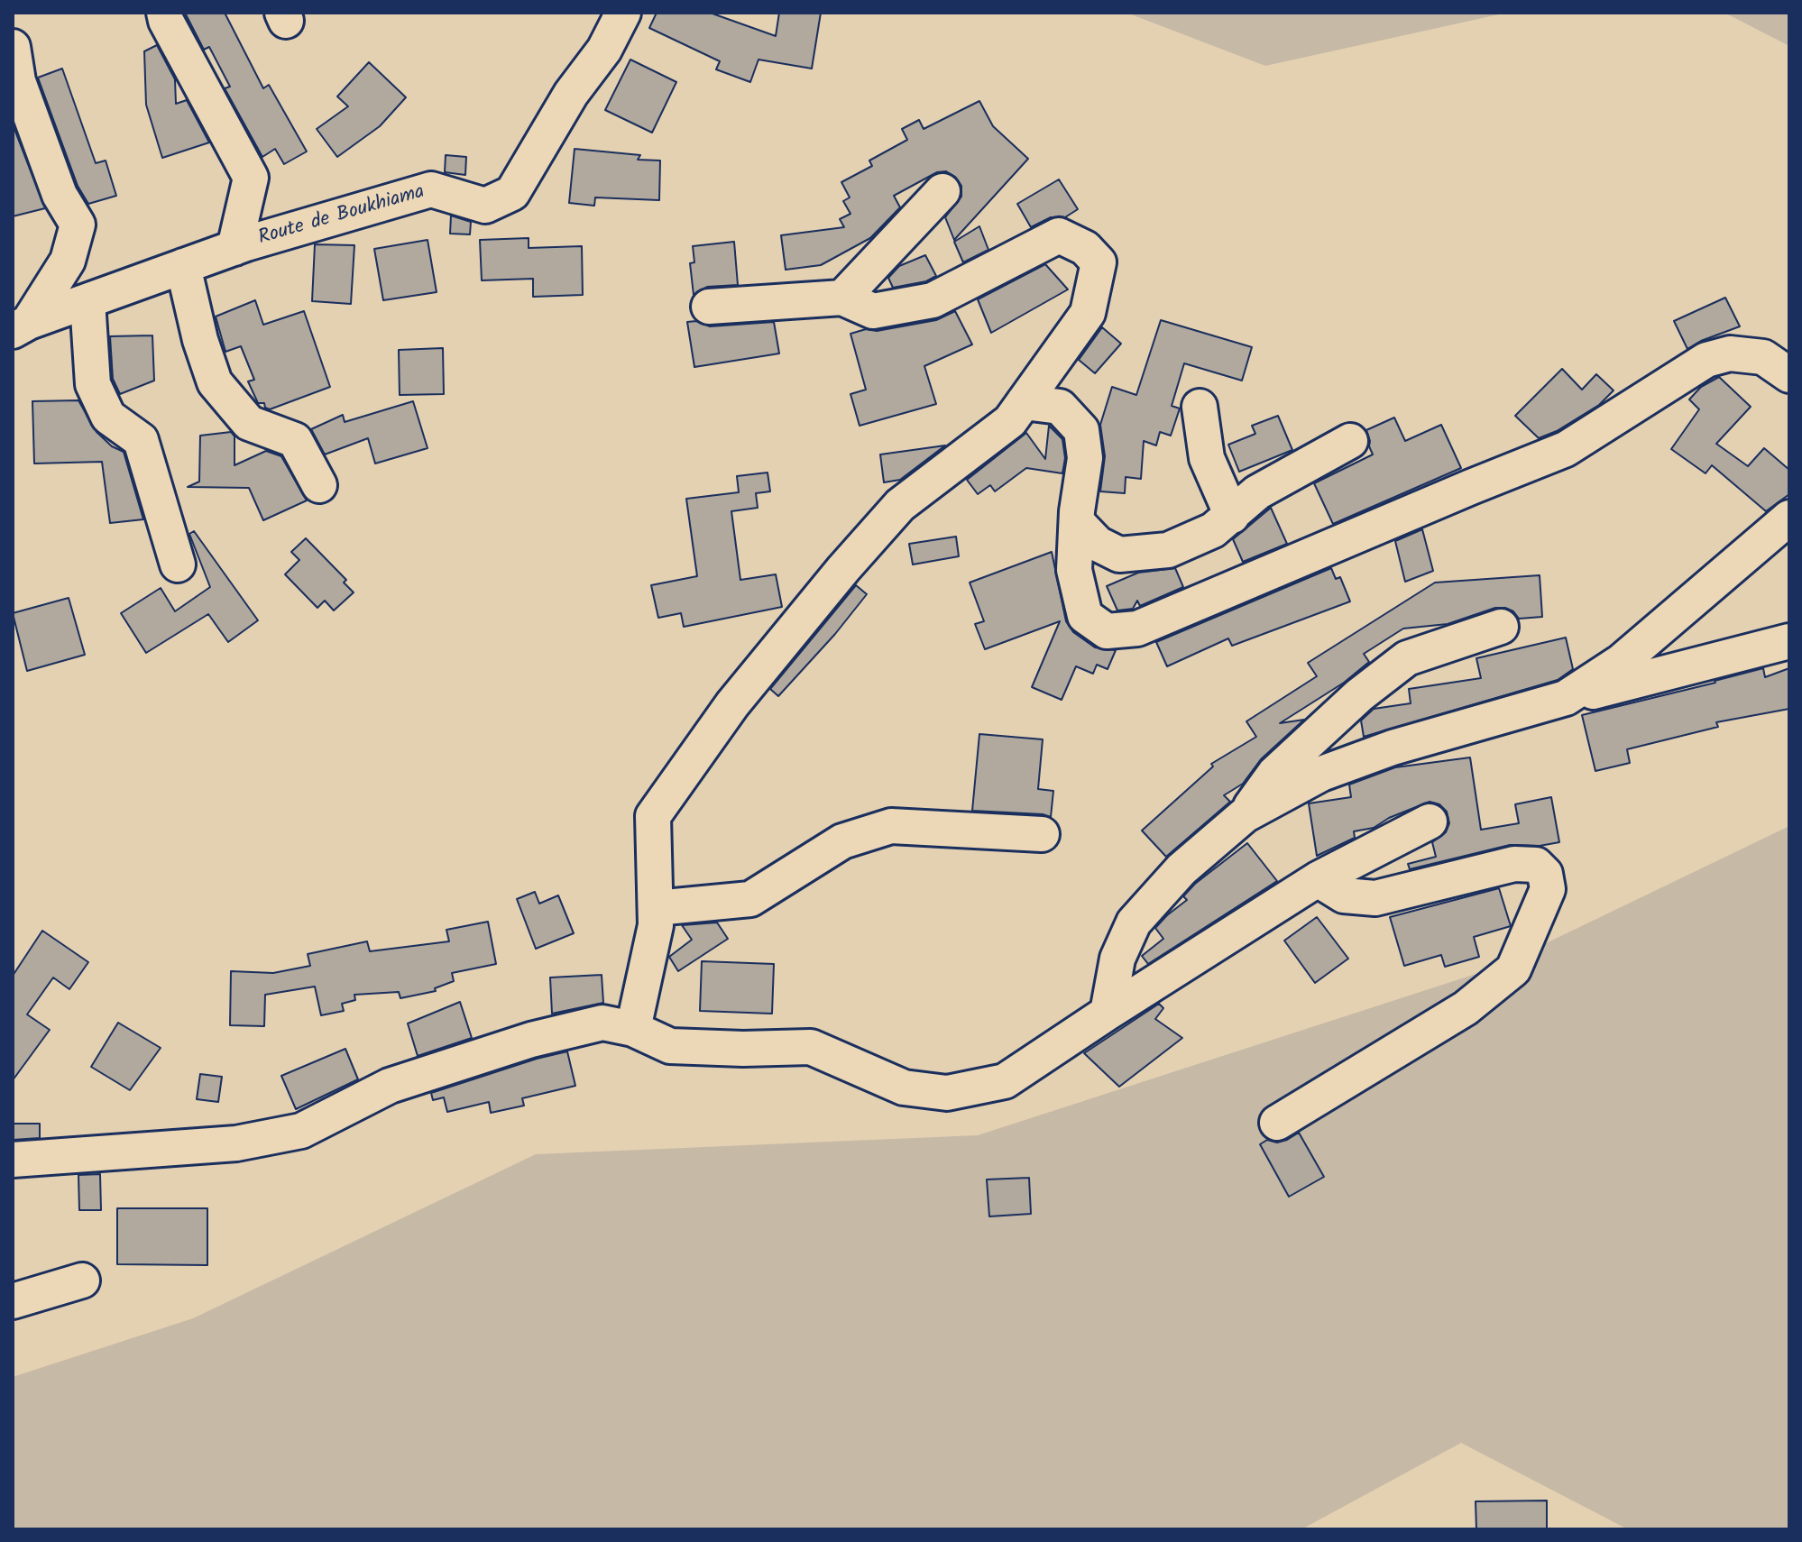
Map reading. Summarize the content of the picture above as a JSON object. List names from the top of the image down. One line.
{"streets":{"street":["Route de Boukhiama"]}}
